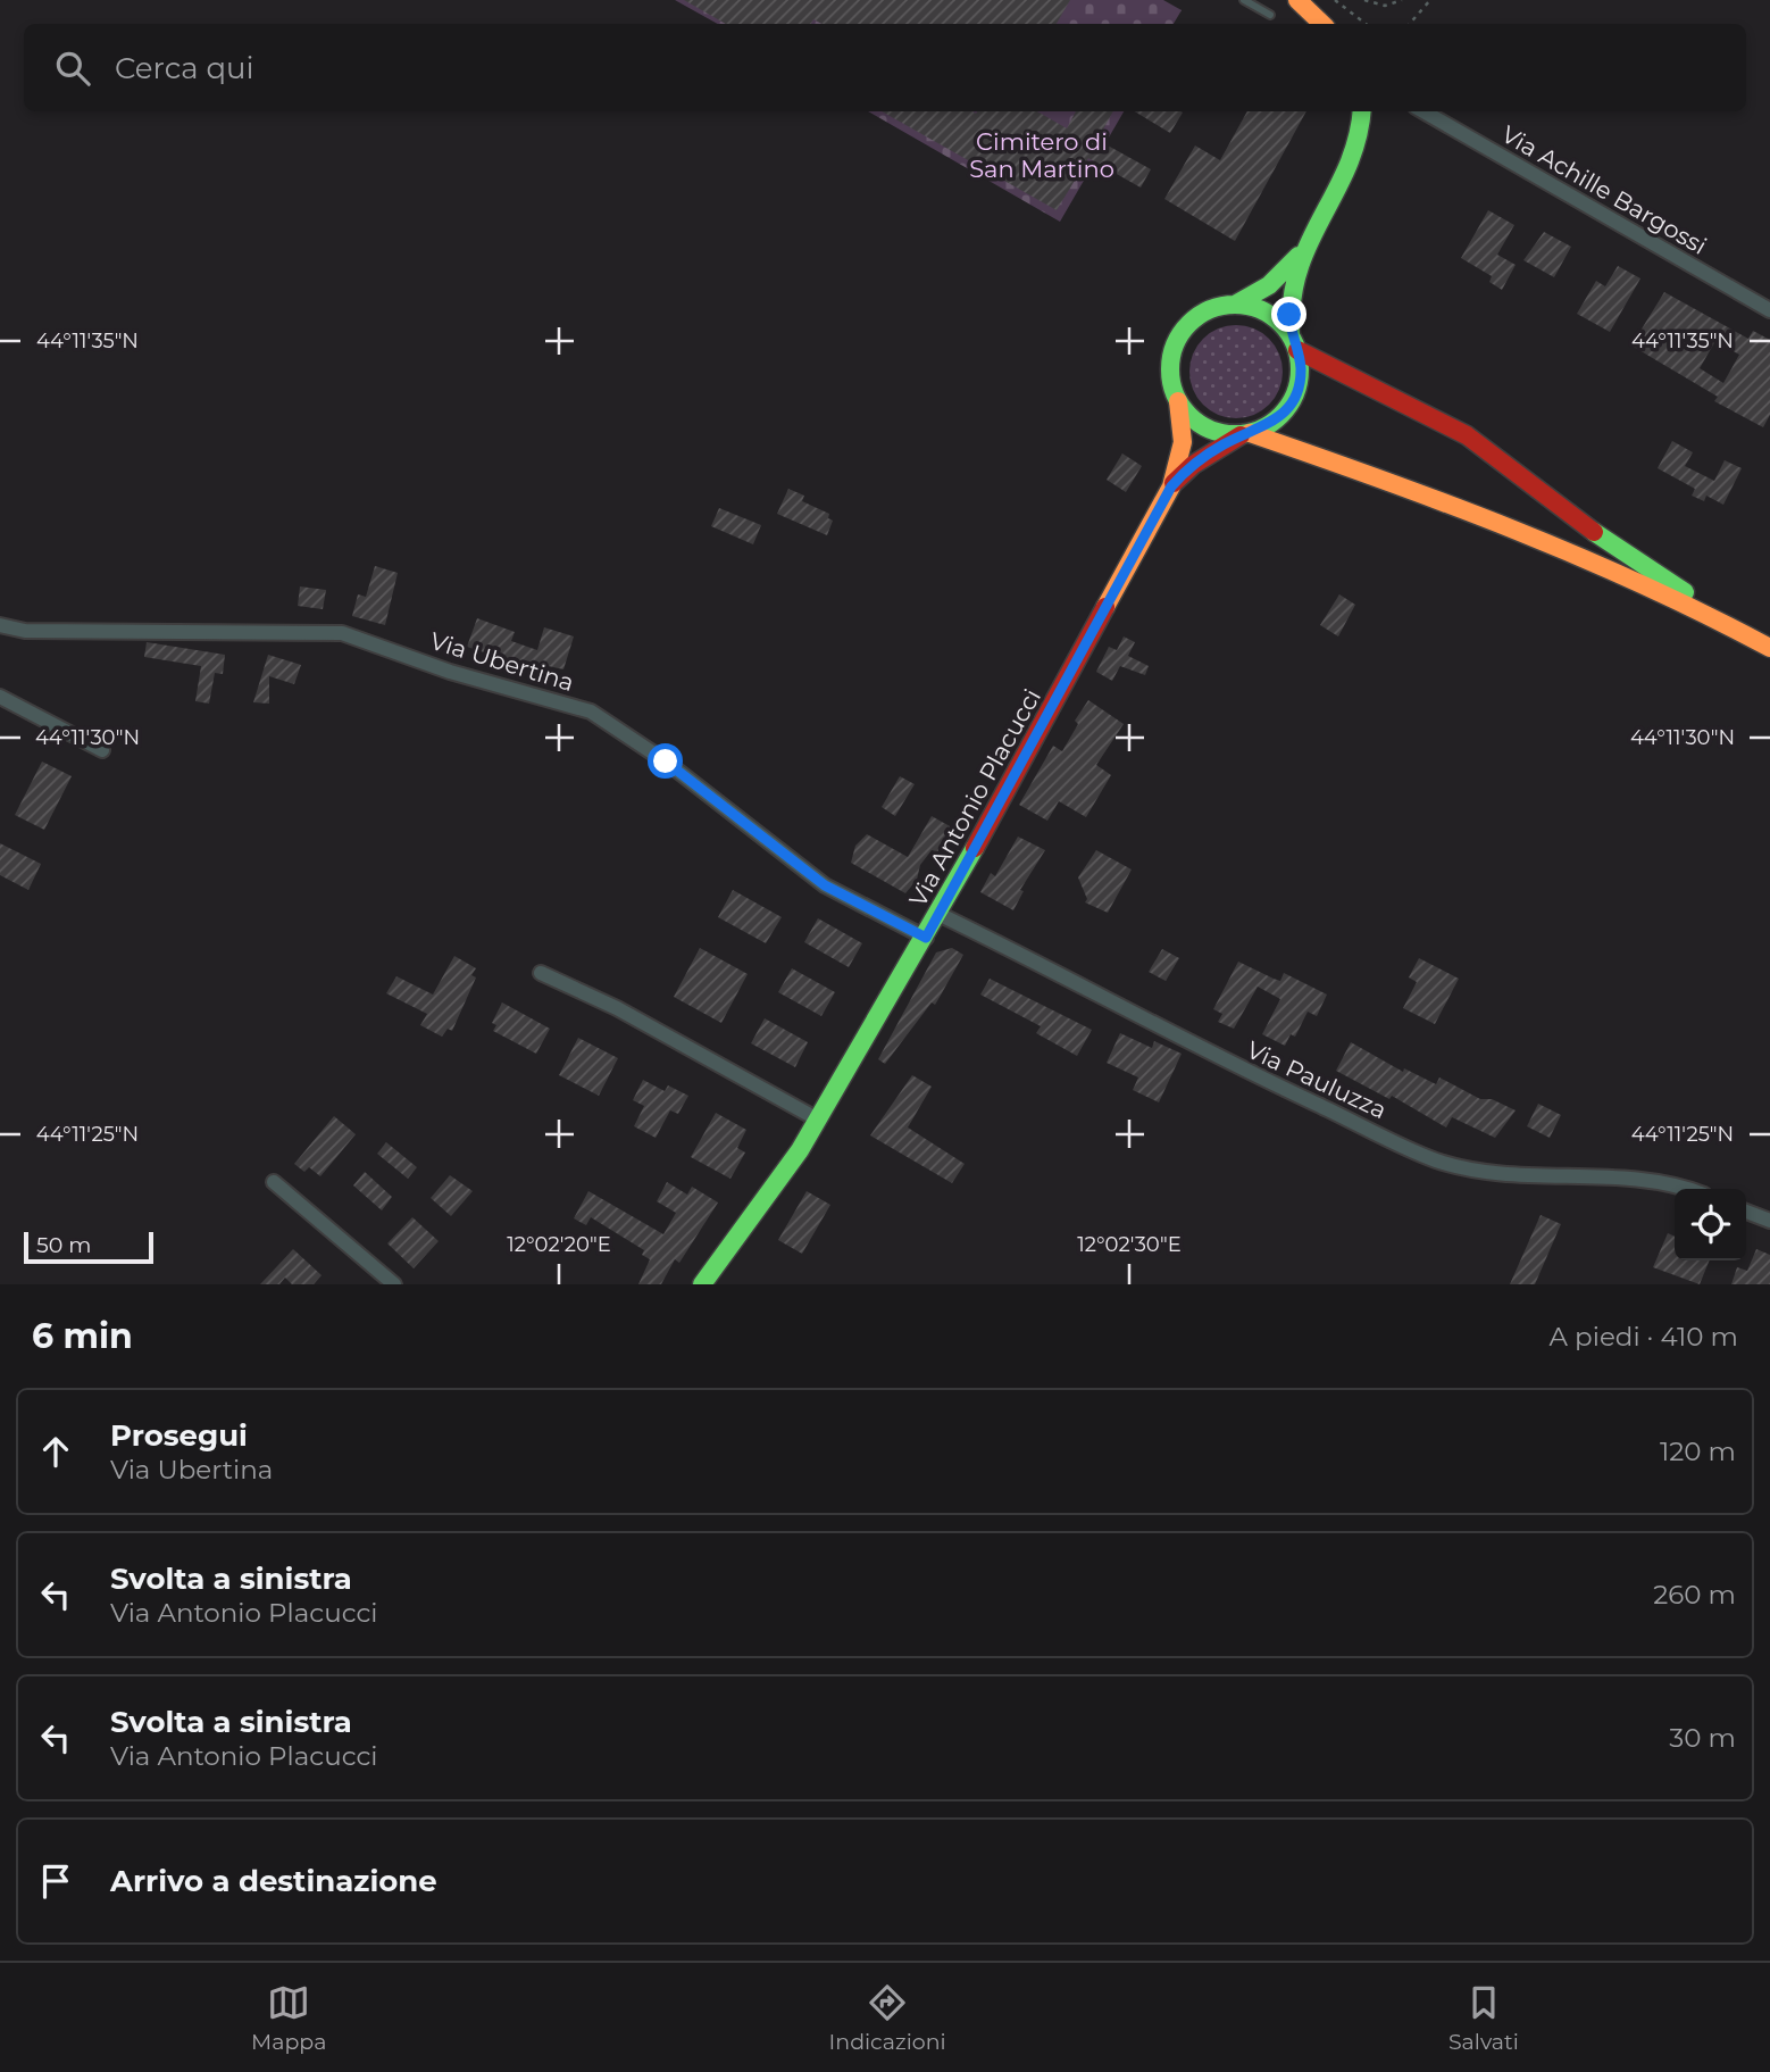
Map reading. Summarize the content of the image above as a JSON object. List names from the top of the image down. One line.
{"streets":{"main road":["Via Antonio Placucci"],"street":["Via Achille Bargossi","Via Ubertina","Via Pauluzza"]},"crossings":[["Via Ubertina","Via Antonio Placucci"],["Via Antonio Placucci","Via Pauluzza"]],"parks":["Cimitero di San Martino"],"scale_bar":"50 m","page":{"search":"Cerca qui","scale":"50 m","heading":["6 min","A piedi · 410 m"],"list":[["Prosegui","Via Ubertina","120 m"],["Svolta a sinistra","Via Antonio Placucci","260 m"],["Svolta a sinistra","Via Antonio Placucci","30 m"],"Arrivo a destinazione"],"nav":["Mappa","Indicazioni","Salvati"]},"coordinates":["44°11'35\"N","44°11'30\"N","44°11'25\"N","12°02'20\"E","12°02'30\"E"]}
